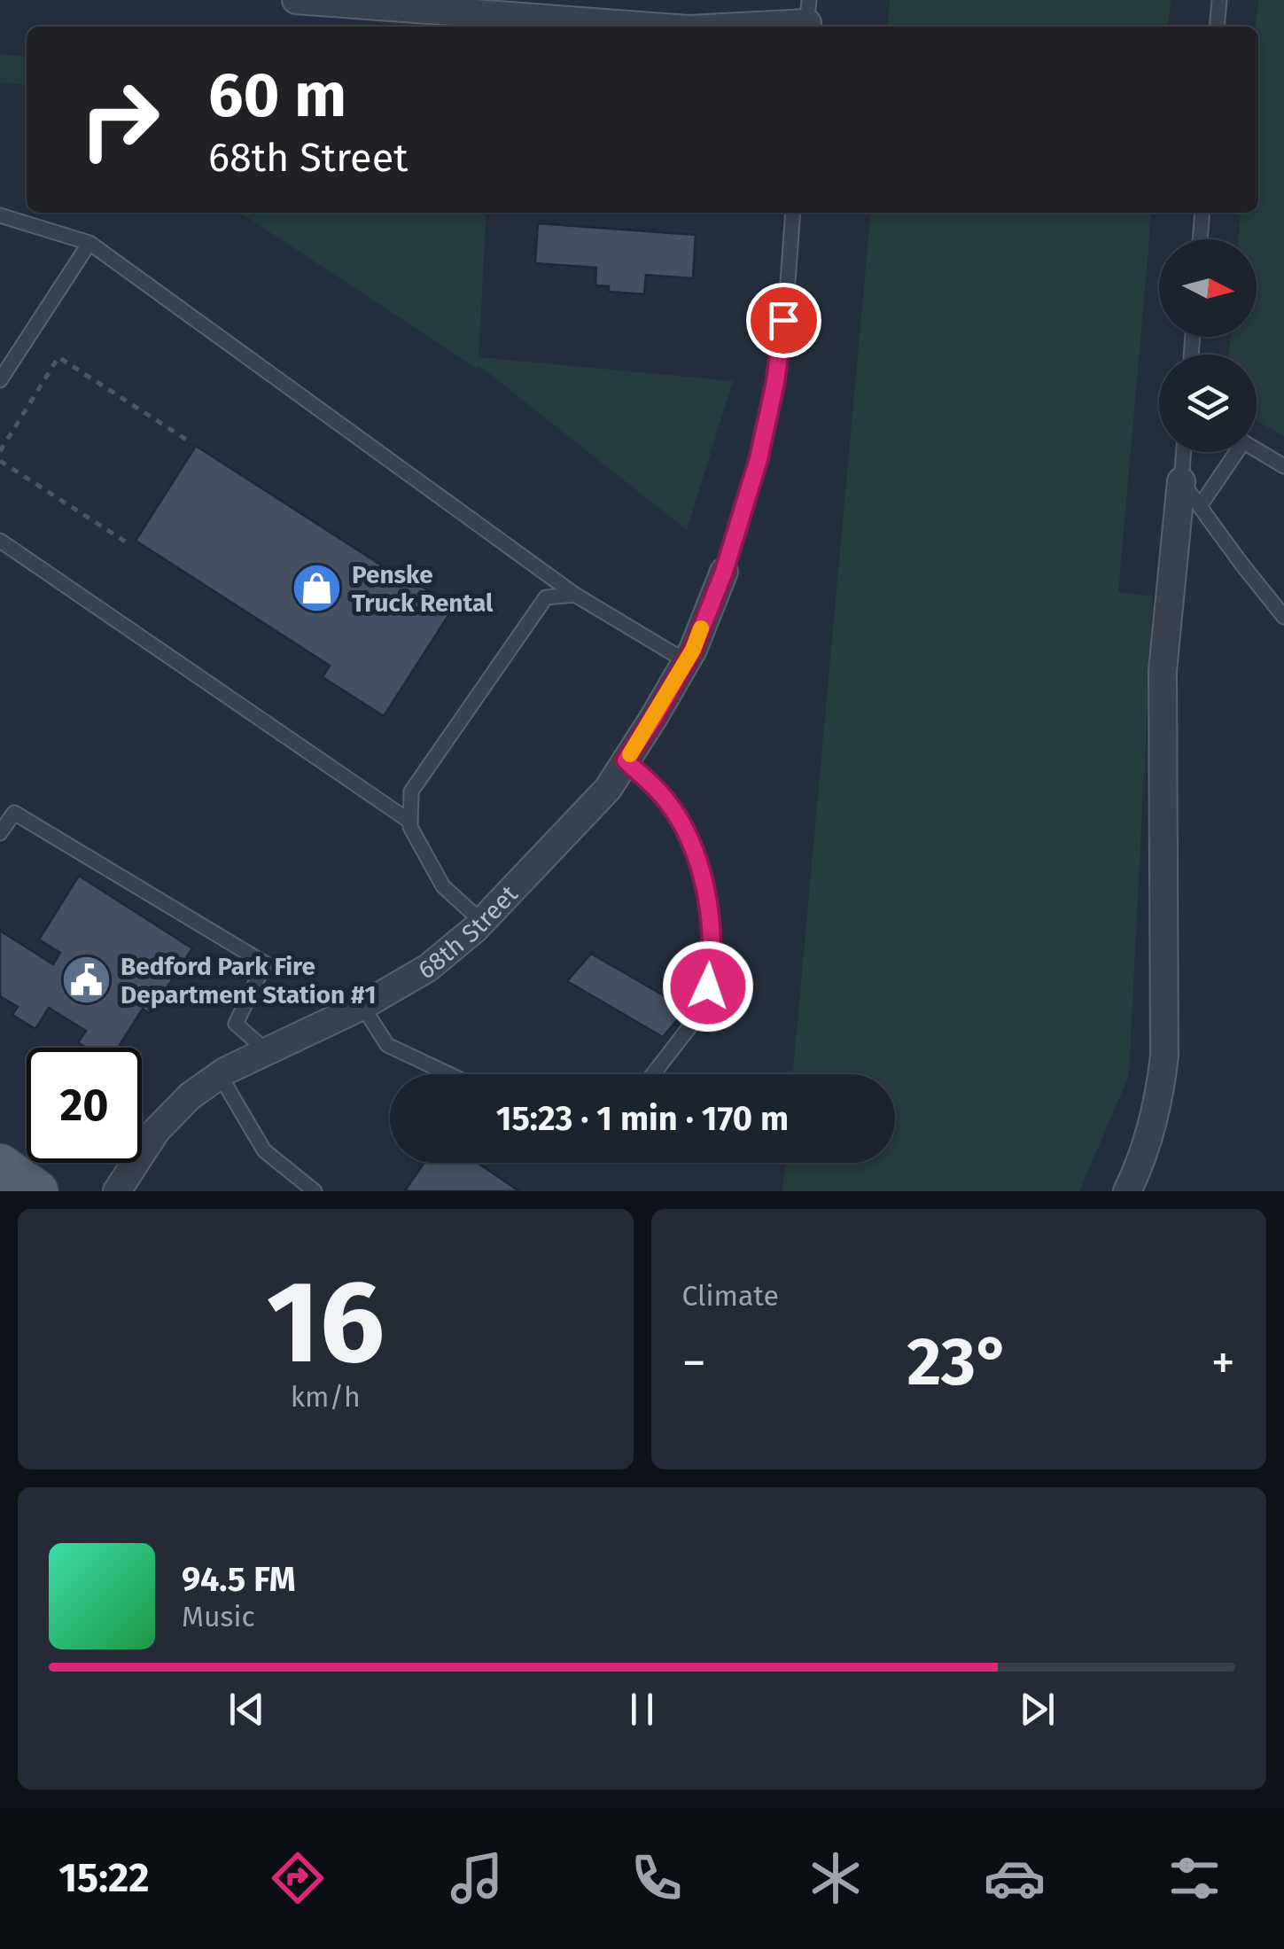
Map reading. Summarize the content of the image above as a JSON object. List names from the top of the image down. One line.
{"streets":{"street":["68th Street"]},"places":{"shop":["Penske Truck Rental"],"public building":["Bedford Park Fire Department Station #1"]},"north":"right","page":{"turn":["60 m","68th Street"],"limit":"20","trip":"15:23 · 1 min · 170 m","tile":[["16","km/h"],"Climate"],"heat":["−","23°","+"],"song":["94.5 FM","Music"],"tabs":"15:22"}}
